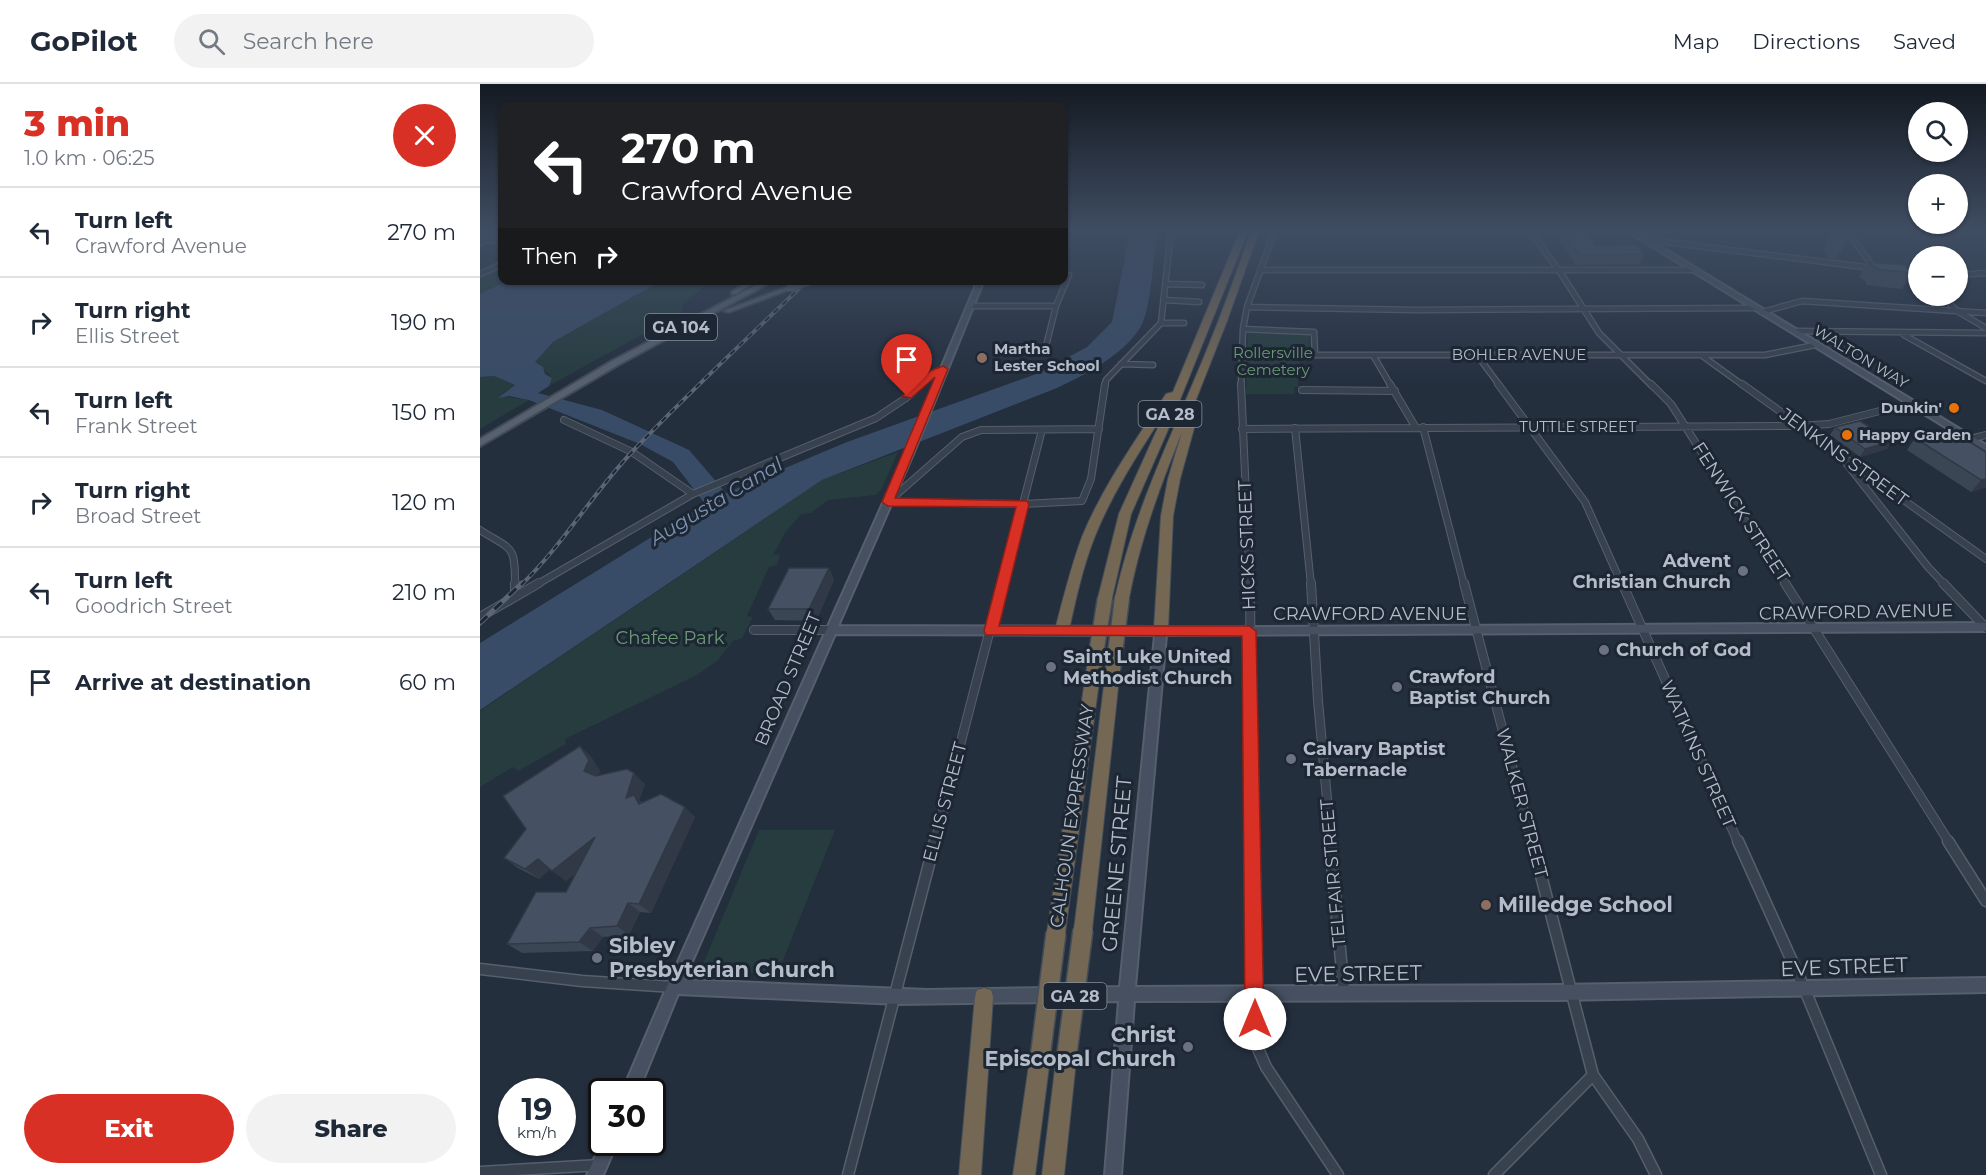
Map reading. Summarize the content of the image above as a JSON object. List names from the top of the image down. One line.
{"streets":{"highway":["GA 28","CALHOUN EXPRESSWAY"],"main road":["GA 104"],"street":["BOHLER AVENUE","WALTON WAY","TUTTLE STREET","JENKINS STREET","FENWICK STREET","HICKS STREET","CRAWFORD AVENUE","BROAD STREET","WATKINS STREET","ELLIS STREET","WALKER STREET","GREENE STREET","TELFAIR STREET","EVE STREET"]},"crossings":[["BOHLER AVENUE","WALTON WAY"],["BOHLER AVENUE","JENKINS STREET"],["BOHLER AVENUE","FENWICK STREET"],["BOHLER AVENUE","HICKS STREET"],["BOHLER AVENUE","WATKINS STREET"],["BOHLER AVENUE","WALKER STREET"],["WALTON WAY","TUTTLE STREET"],["TUTTLE STREET","JENKINS STREET"],["TUTTLE STREET","FENWICK STREET"],["TUTTLE STREET","HICKS STREET"],["TUTTLE STREET","WATKINS STREET"],["TUTTLE STREET","WALKER STREET"],["TUTTLE STREET","TELFAIR STREET"],["FENWICK STREET","CRAWFORD AVENUE"],["HICKS STREET","CRAWFORD AVENUE"],["HICKS STREET","EVE STREET"],["CRAWFORD AVENUE","BROAD STREET"],["CRAWFORD AVENUE","WATKINS STREET"],["CRAWFORD AVENUE","ELLIS STREET"],["CRAWFORD AVENUE","WALKER STREET"],["CRAWFORD AVENUE","GREENE STREET"],["CRAWFORD AVENUE","TELFAIR STREET"],["BROAD STREET","EVE STREET"],["WATKINS STREET","EVE STREET"],["ELLIS STREET","EVE STREET"],["WALKER STREET","EVE STREET"],["GREENE STREET","EVE STREET"],["TELFAIR STREET","EVE STREET"]],"water":["Augusta Canal"],"parks":["Rollersville Cemetery","Chafee Park"],"places":["Martha Lester School","Dunkin'","Happy Garden","Advent Christian Church","Church of God","Saint Luke United Methodist Church","Crawford Baptist Church","Calvary Baptist Tabernacle","Milledge School","Sibley Presbyterian Church","Christ Episcopal Church"],"page":{"header":"GoPilot","search":"Search here","nav":["Map","Directions","Saved"],"heading":["3 min","1.0 km · 06:25"],"map_buttons":["+","−"],"turn":["270 m","Crawford Avenue"],"list":[{"name":"Turn left","note":"Crawford Avenue","value":"270 m"},{"name":"Turn right","note":"Ellis Street","value":"190 m"},{"name":"Turn left","note":"Frank Street","value":"150 m"},{"name":"Turn right","note":"Broad Street","value":"120 m"},{"name":"Turn left","note":"Goodrich Street","value":"210 m"},{"name":"Arrive at destination","value":"60 m"}],"then":"Then","speed":"19 km/h","limit":"30","buttons":["Exit","Share"]}}
